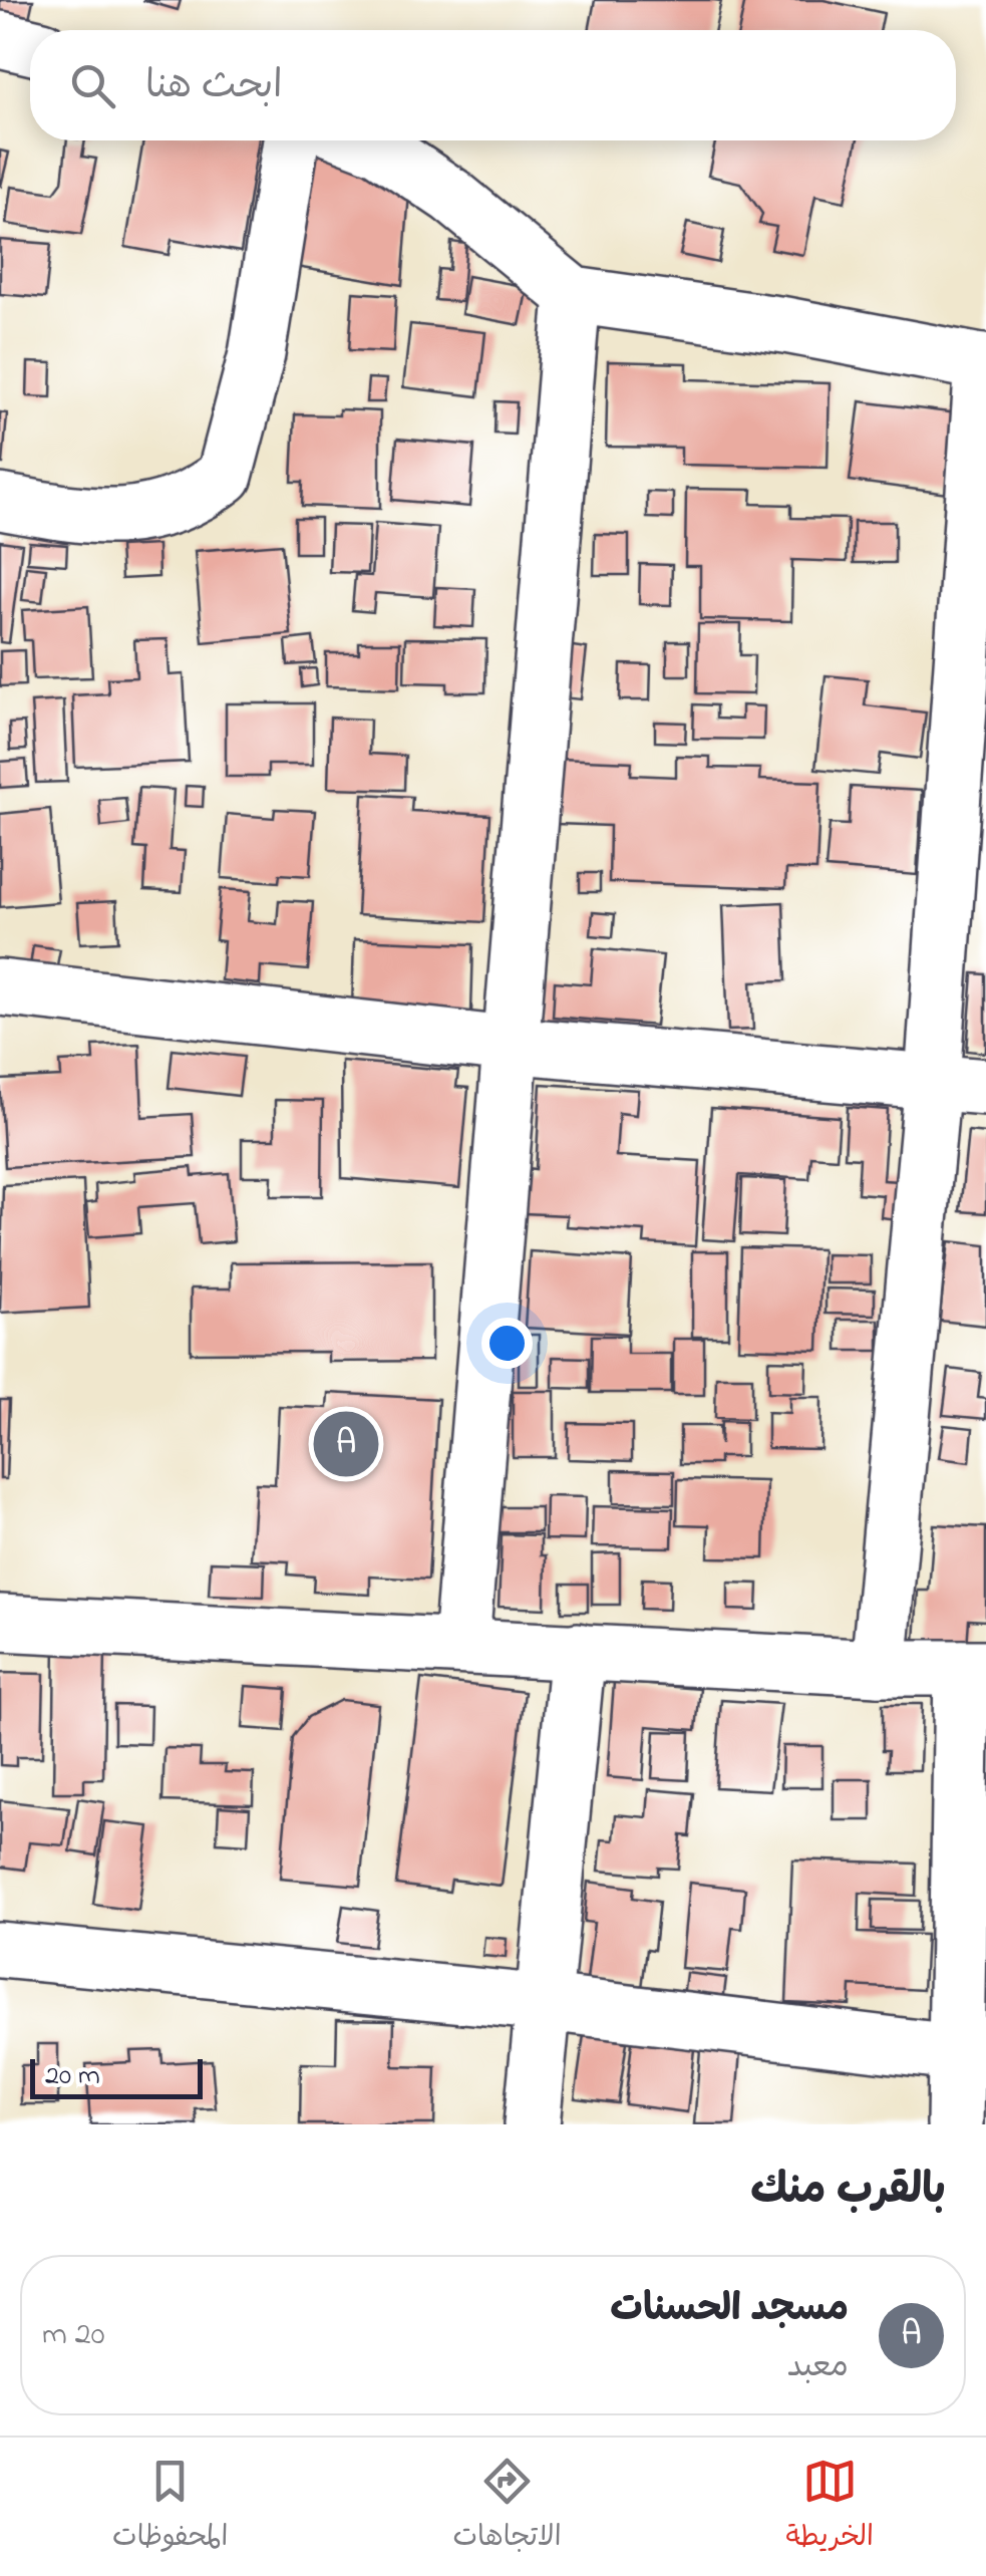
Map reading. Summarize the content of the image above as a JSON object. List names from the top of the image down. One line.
{"scale_bar":"20 m","page":{"search":"ابحث هنا","pins":"A","scale":"20 m","heading":"بالقرب منك","list":[{"mark":"A","name":"مسجد الحسنات","note":"معبد","value":"20 m"}],"nav":["الخريطة","الاتجاهات","المحفوظات"]}}
